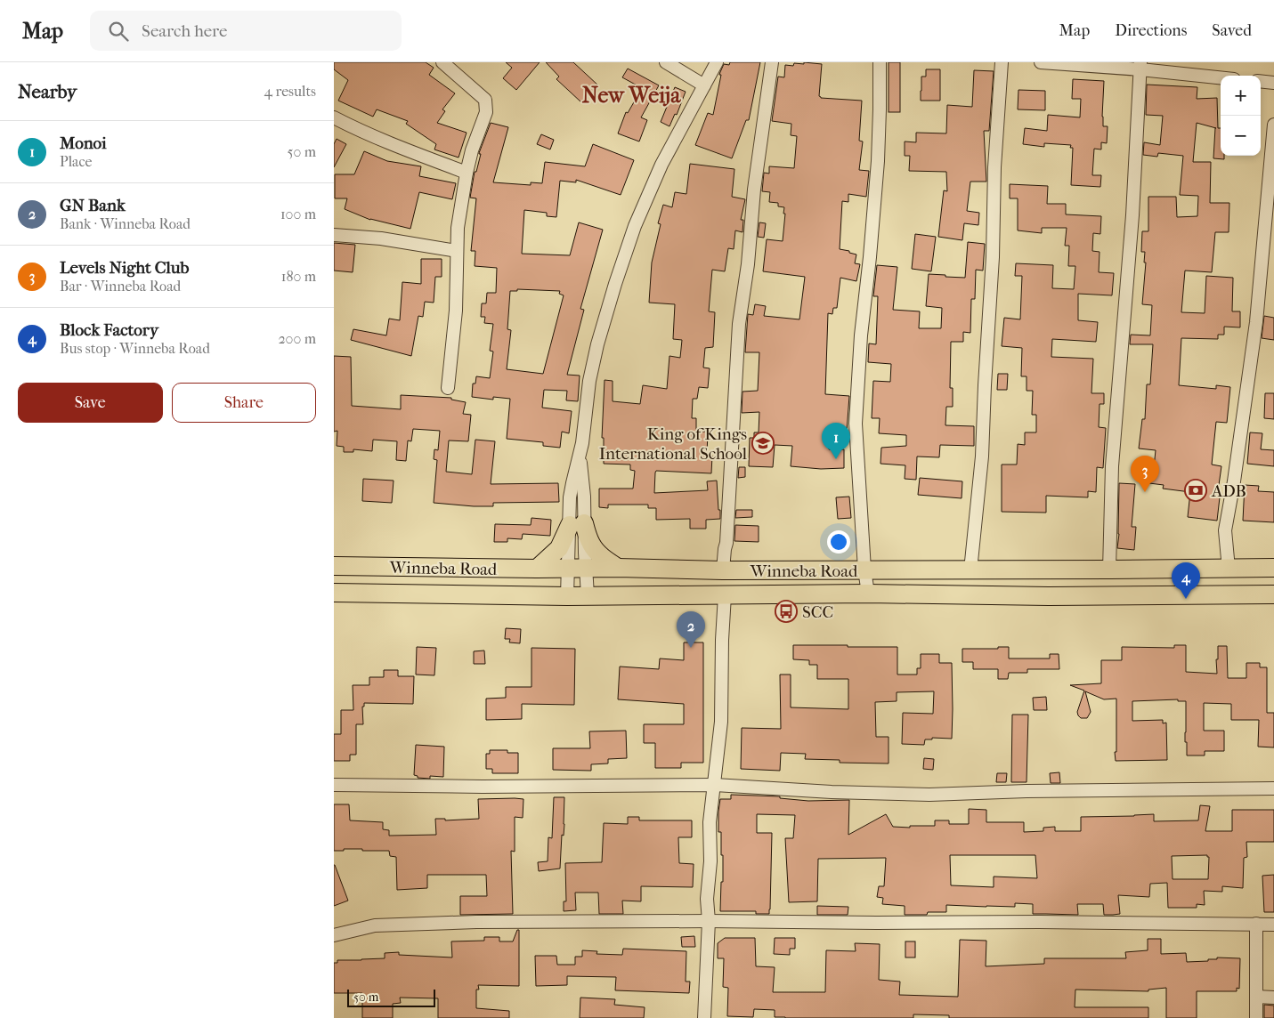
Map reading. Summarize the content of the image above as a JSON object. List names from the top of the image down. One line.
{"streets":{"highway":["Winneba Road"]},"districts":["New Weija"],"places":{"school or university":["King of Kings International School"],"bank":["ADB"],"bus stop":["SCC"]},"scale_bar":"50 m","page":{"header":"Map","search":"Search here","nav":["Map","Directions","Saved"],"heading":["Nearby","4 results"],"map_buttons":["+","−"],"list":[{"mark":"1","name":"Monoi","note":"Place","value":"50 m"},{"mark":"2","name":"GN Bank","note":"Bank · Winneba Road","value":"100 m"},{"mark":"3","name":"Levels Night Club","note":"Bar · Winneba Road","value":"180 m"},{"mark":"4","name":"Block Factory","note":"Bus stop · Winneba Road","value":"200 m"}],"buttons":["Save","Share"],"pins":["1","3","4","2"],"scale":"50 m"}}
